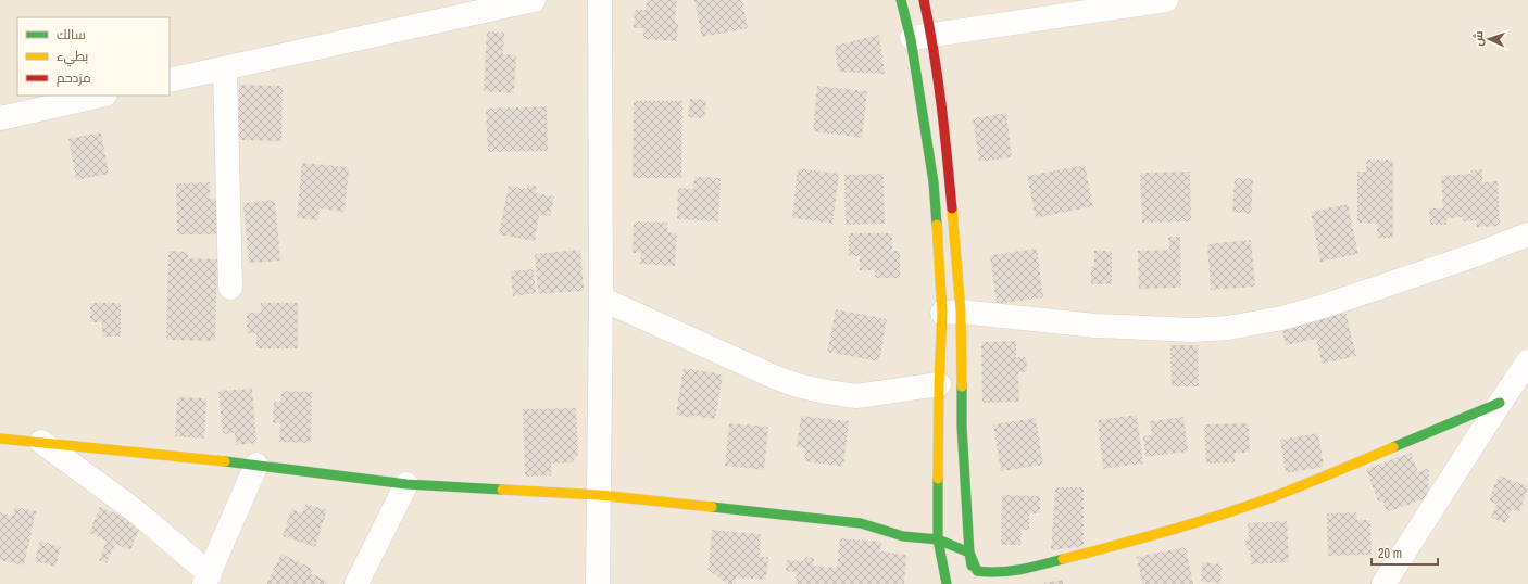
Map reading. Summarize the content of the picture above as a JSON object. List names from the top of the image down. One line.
{"legend":["سالك","بطيء","مزدحم"],"scale_bar":"20 m","north":"left"}
